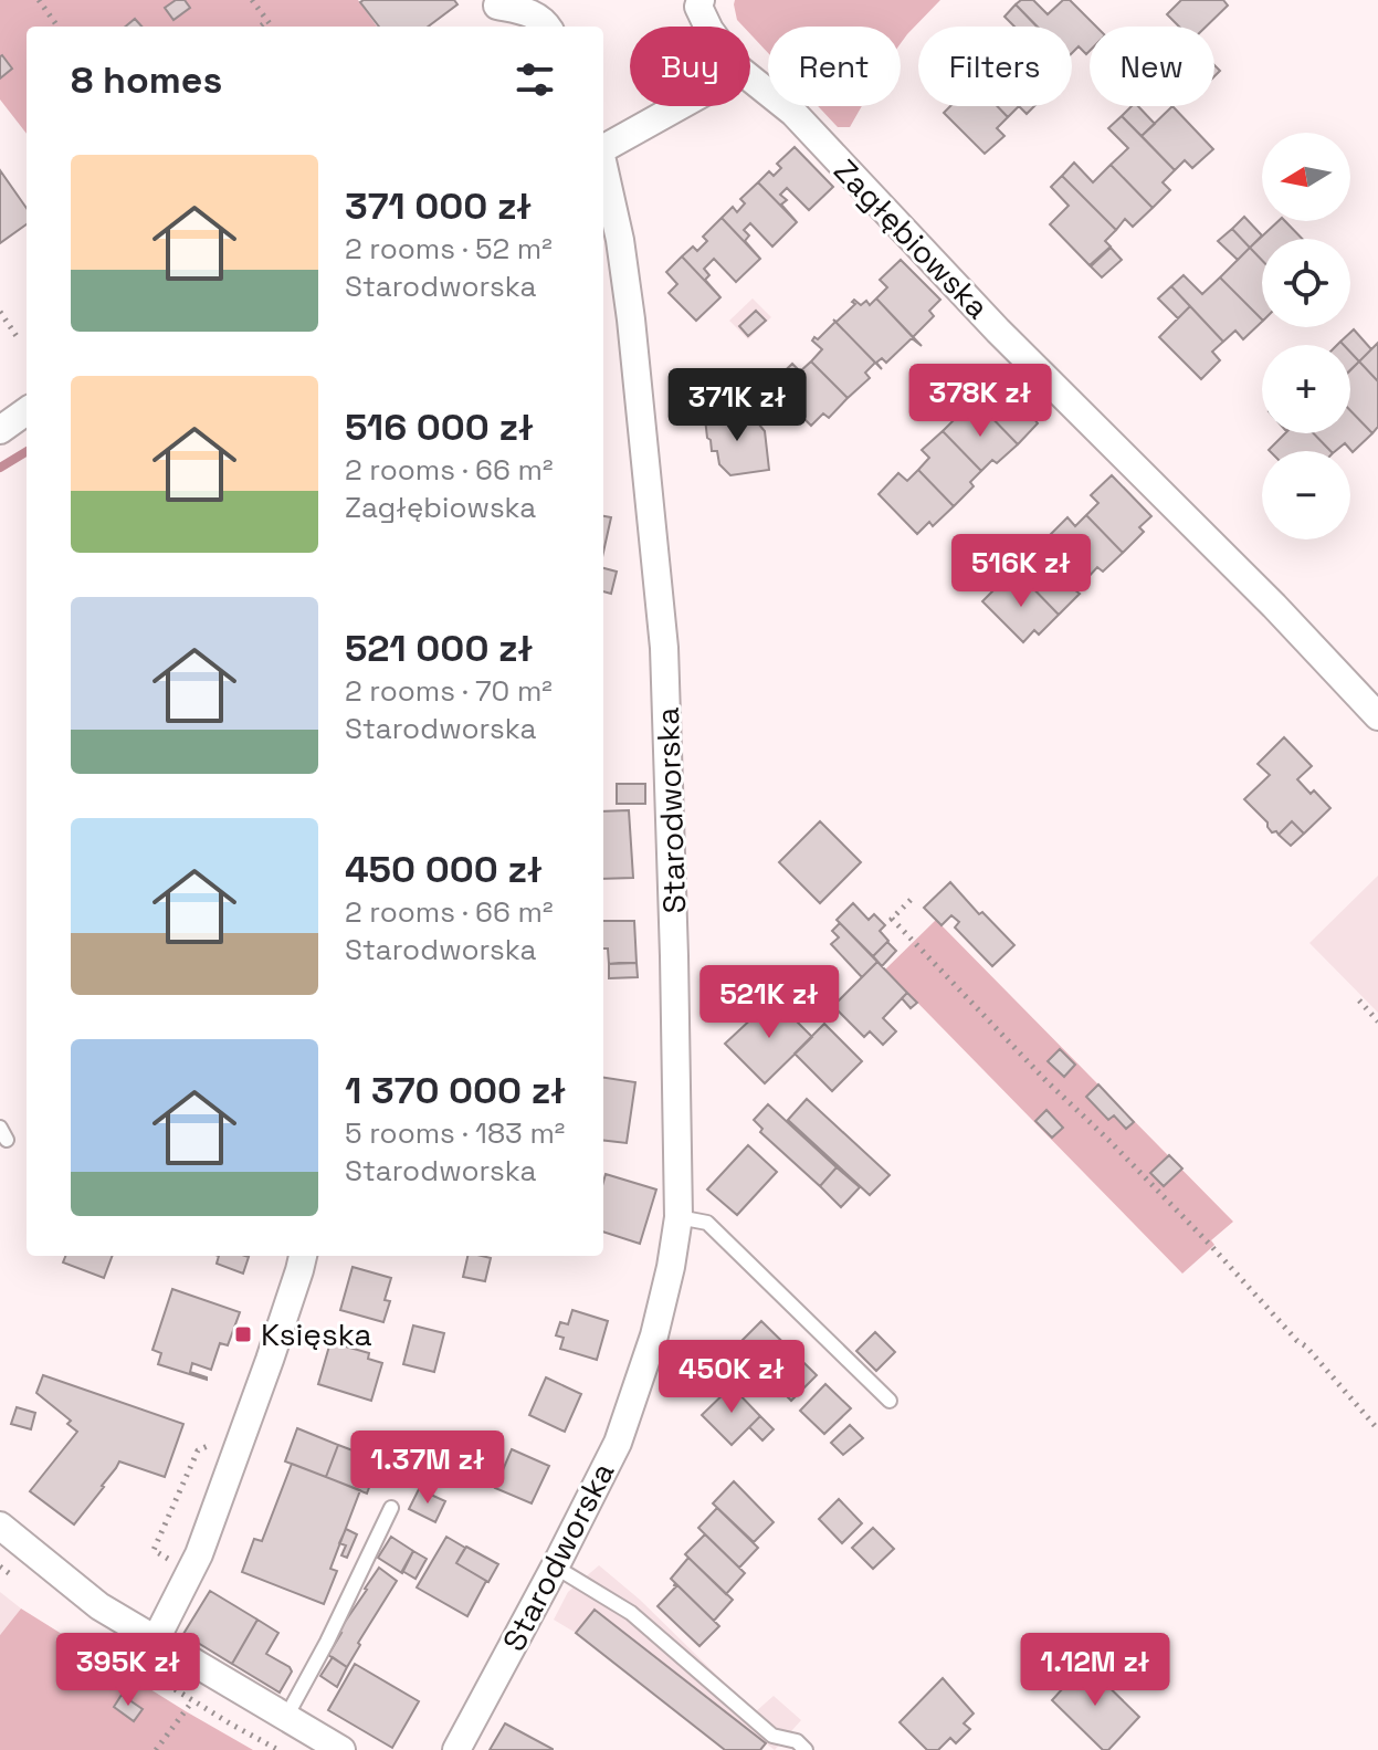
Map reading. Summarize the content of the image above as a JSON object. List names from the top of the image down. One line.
{"streets":{"street":["Zagłębiowska","Starodworska"]},"places":{"transit":["Księska"]},"north":"left","page":{"chip":["Buy","Rent","Filters","New"],"heading":"8 homes","map_buttons":["+","−"],"list":[{"name":"371 000 zł","note":"2 rooms · 52 m² · Starodworska"},{"name":"516 000 zł","note":"2 rooms · 66 m² · Zagłębiowska"},{"name":"521 000 zł","note":"2 rooms · 70 m² · Starodworska"},{"name":"450 000 zł","note":"2 rooms · 66 m² · Starodworska"},{"name":"1 370 000 zł","note":"5 rooms · 183 m² · Starodworska"}],"price":["378K zł","371K zł","516K zł","521K zł","450K zł","1.37M zł","395K zł","1.12M zł"]}}
